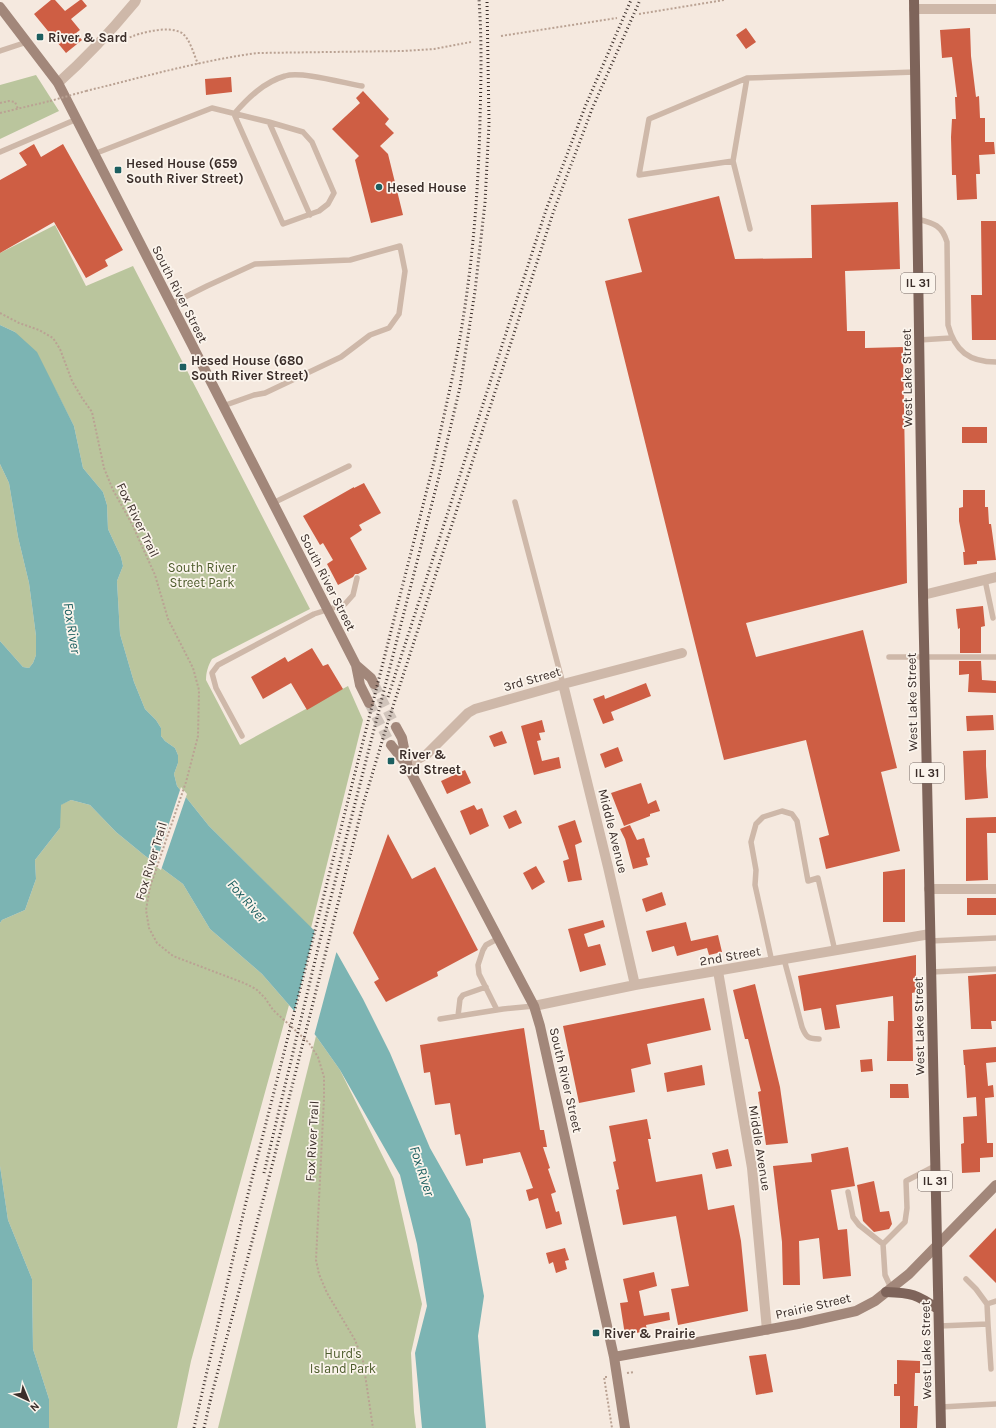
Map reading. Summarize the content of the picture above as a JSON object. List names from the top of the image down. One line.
{"streets":{"main road":["IL 31","West Lake Street"],"street":["South River Street","3rd Street","Middle Avenue","2nd Street","Prairie Street"],"path":["Fox River Trail"]},"crossings":[["South River Street","3rd Street"],["South River Street","2nd Street"],["South River Street","Prairie Street"],["West Lake Street","2nd Street"],["West Lake Street","Prairie Street"],["3rd Street","Middle Avenue"],["Middle Avenue","2nd Street"],["Middle Avenue","Prairie Street"]],"water":["Fox River"],"parks":["South River Street Park","Hurd's Island Park"],"places":{"transit":["River & Sard","Hesed House (659 South River Street)","Hesed House (680 South River Street)","River & 3rd Street","River & Prairie"],"other":["Hesed House"]},"north":"bottom right"}
